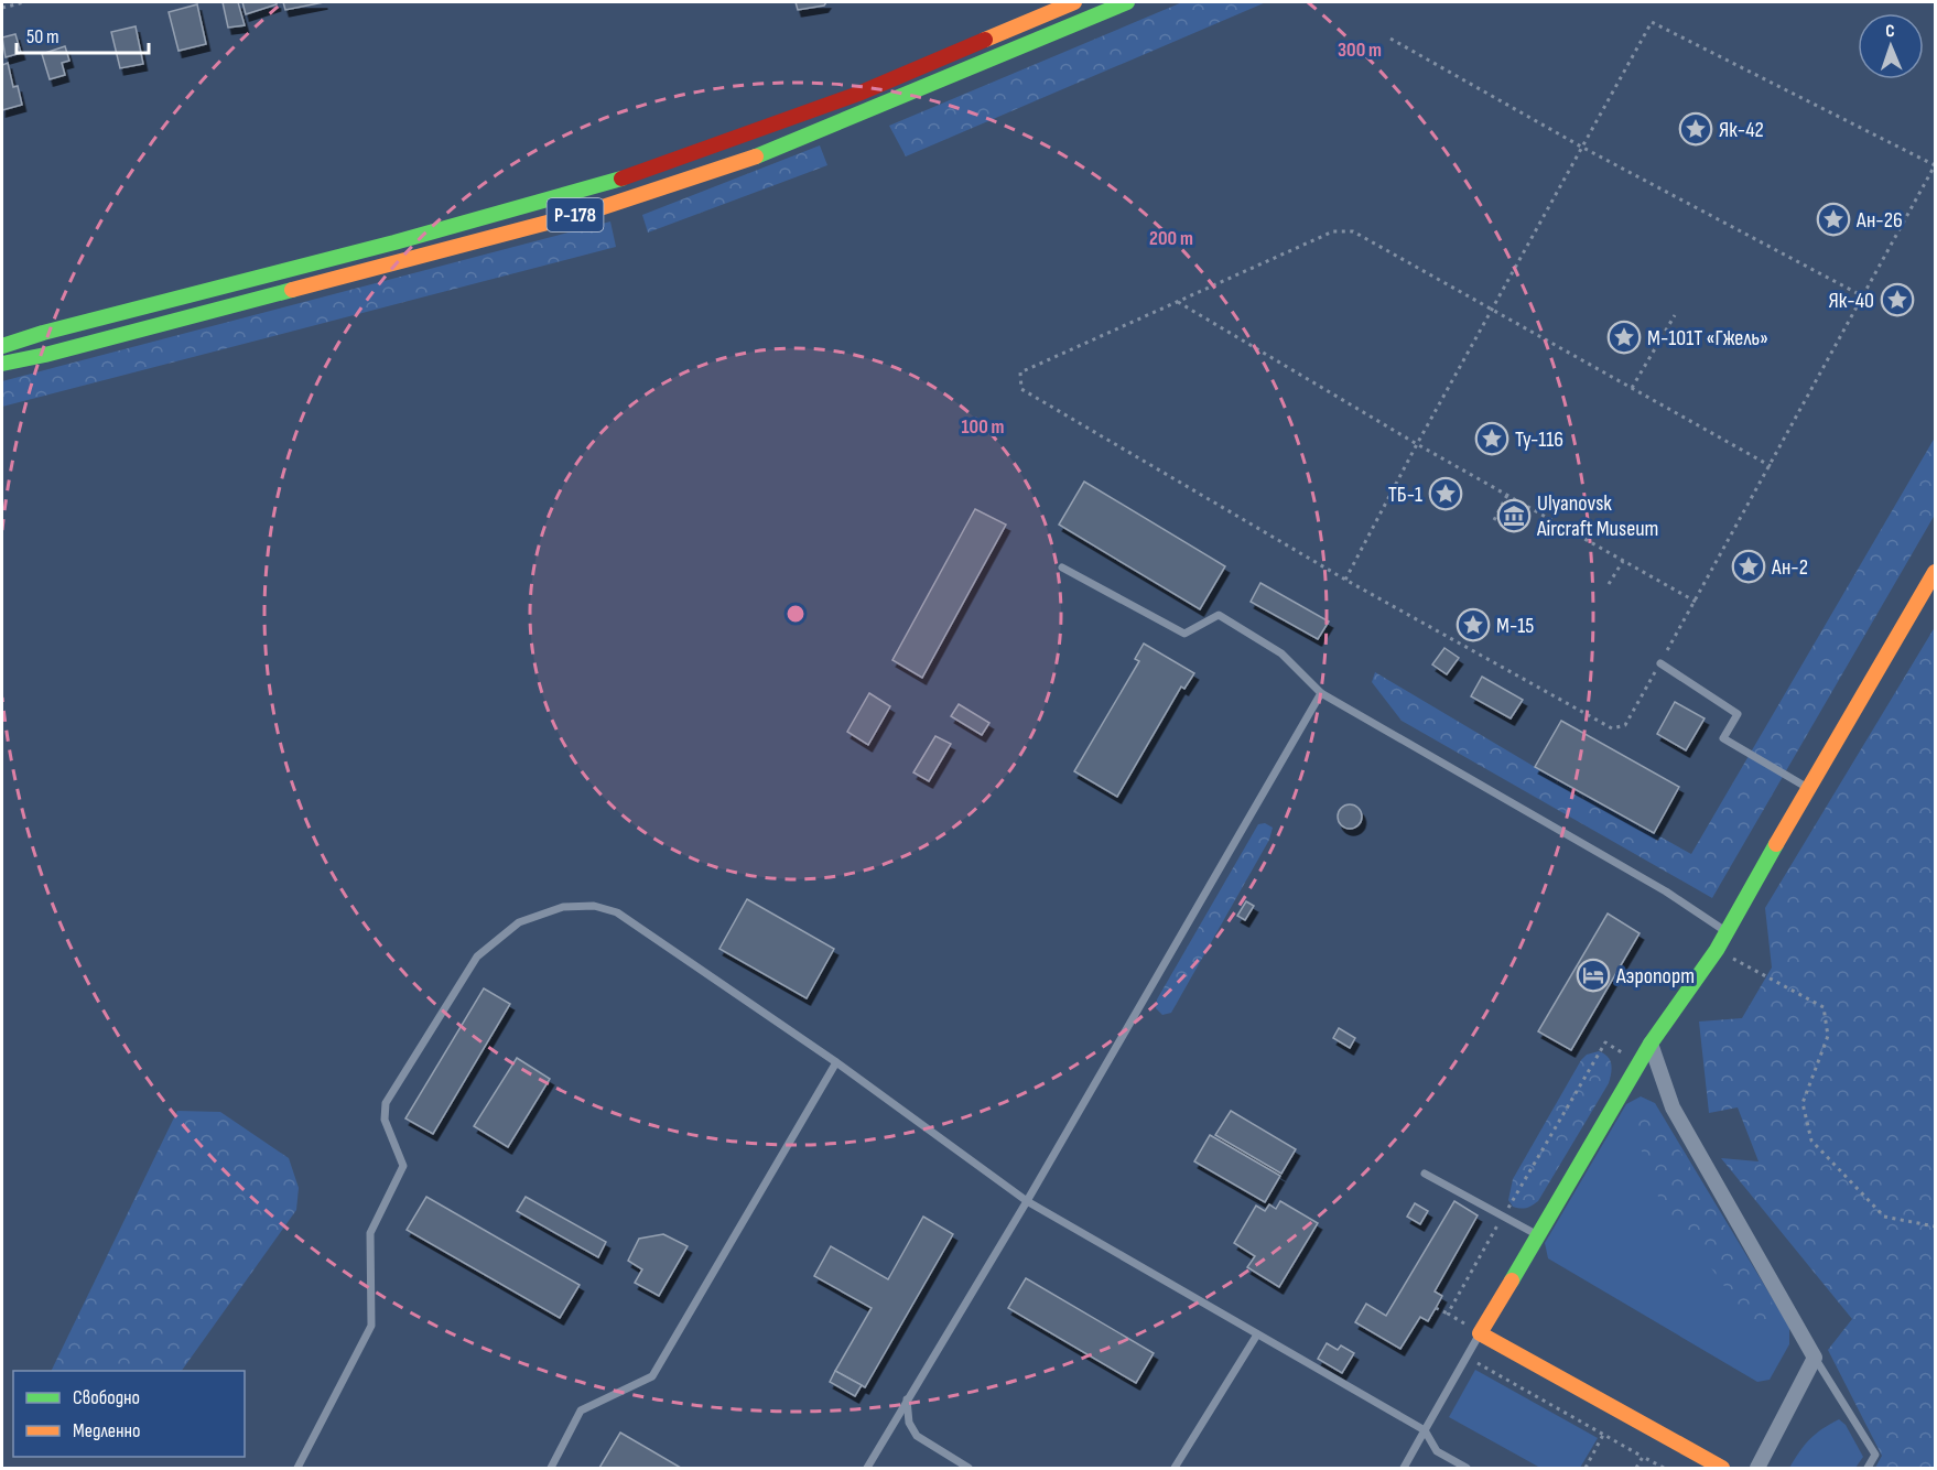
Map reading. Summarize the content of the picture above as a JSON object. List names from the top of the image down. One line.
{"streets":{"main road":["Р-178"]},"places":{"place":["Як-42","Ан-26","Як-40","М-101Т «Гжель»","Ту-116","ТБ-1","Ан-2","М-15"],"museum":["Ulyanovsk Aircraft Museum"],"hotel":["Аэропорт"]},"legend":["Свободно","Медленно"],"scale_bar":"50 m","north":"top","rings":["300 m","200 m","100 m"]}
